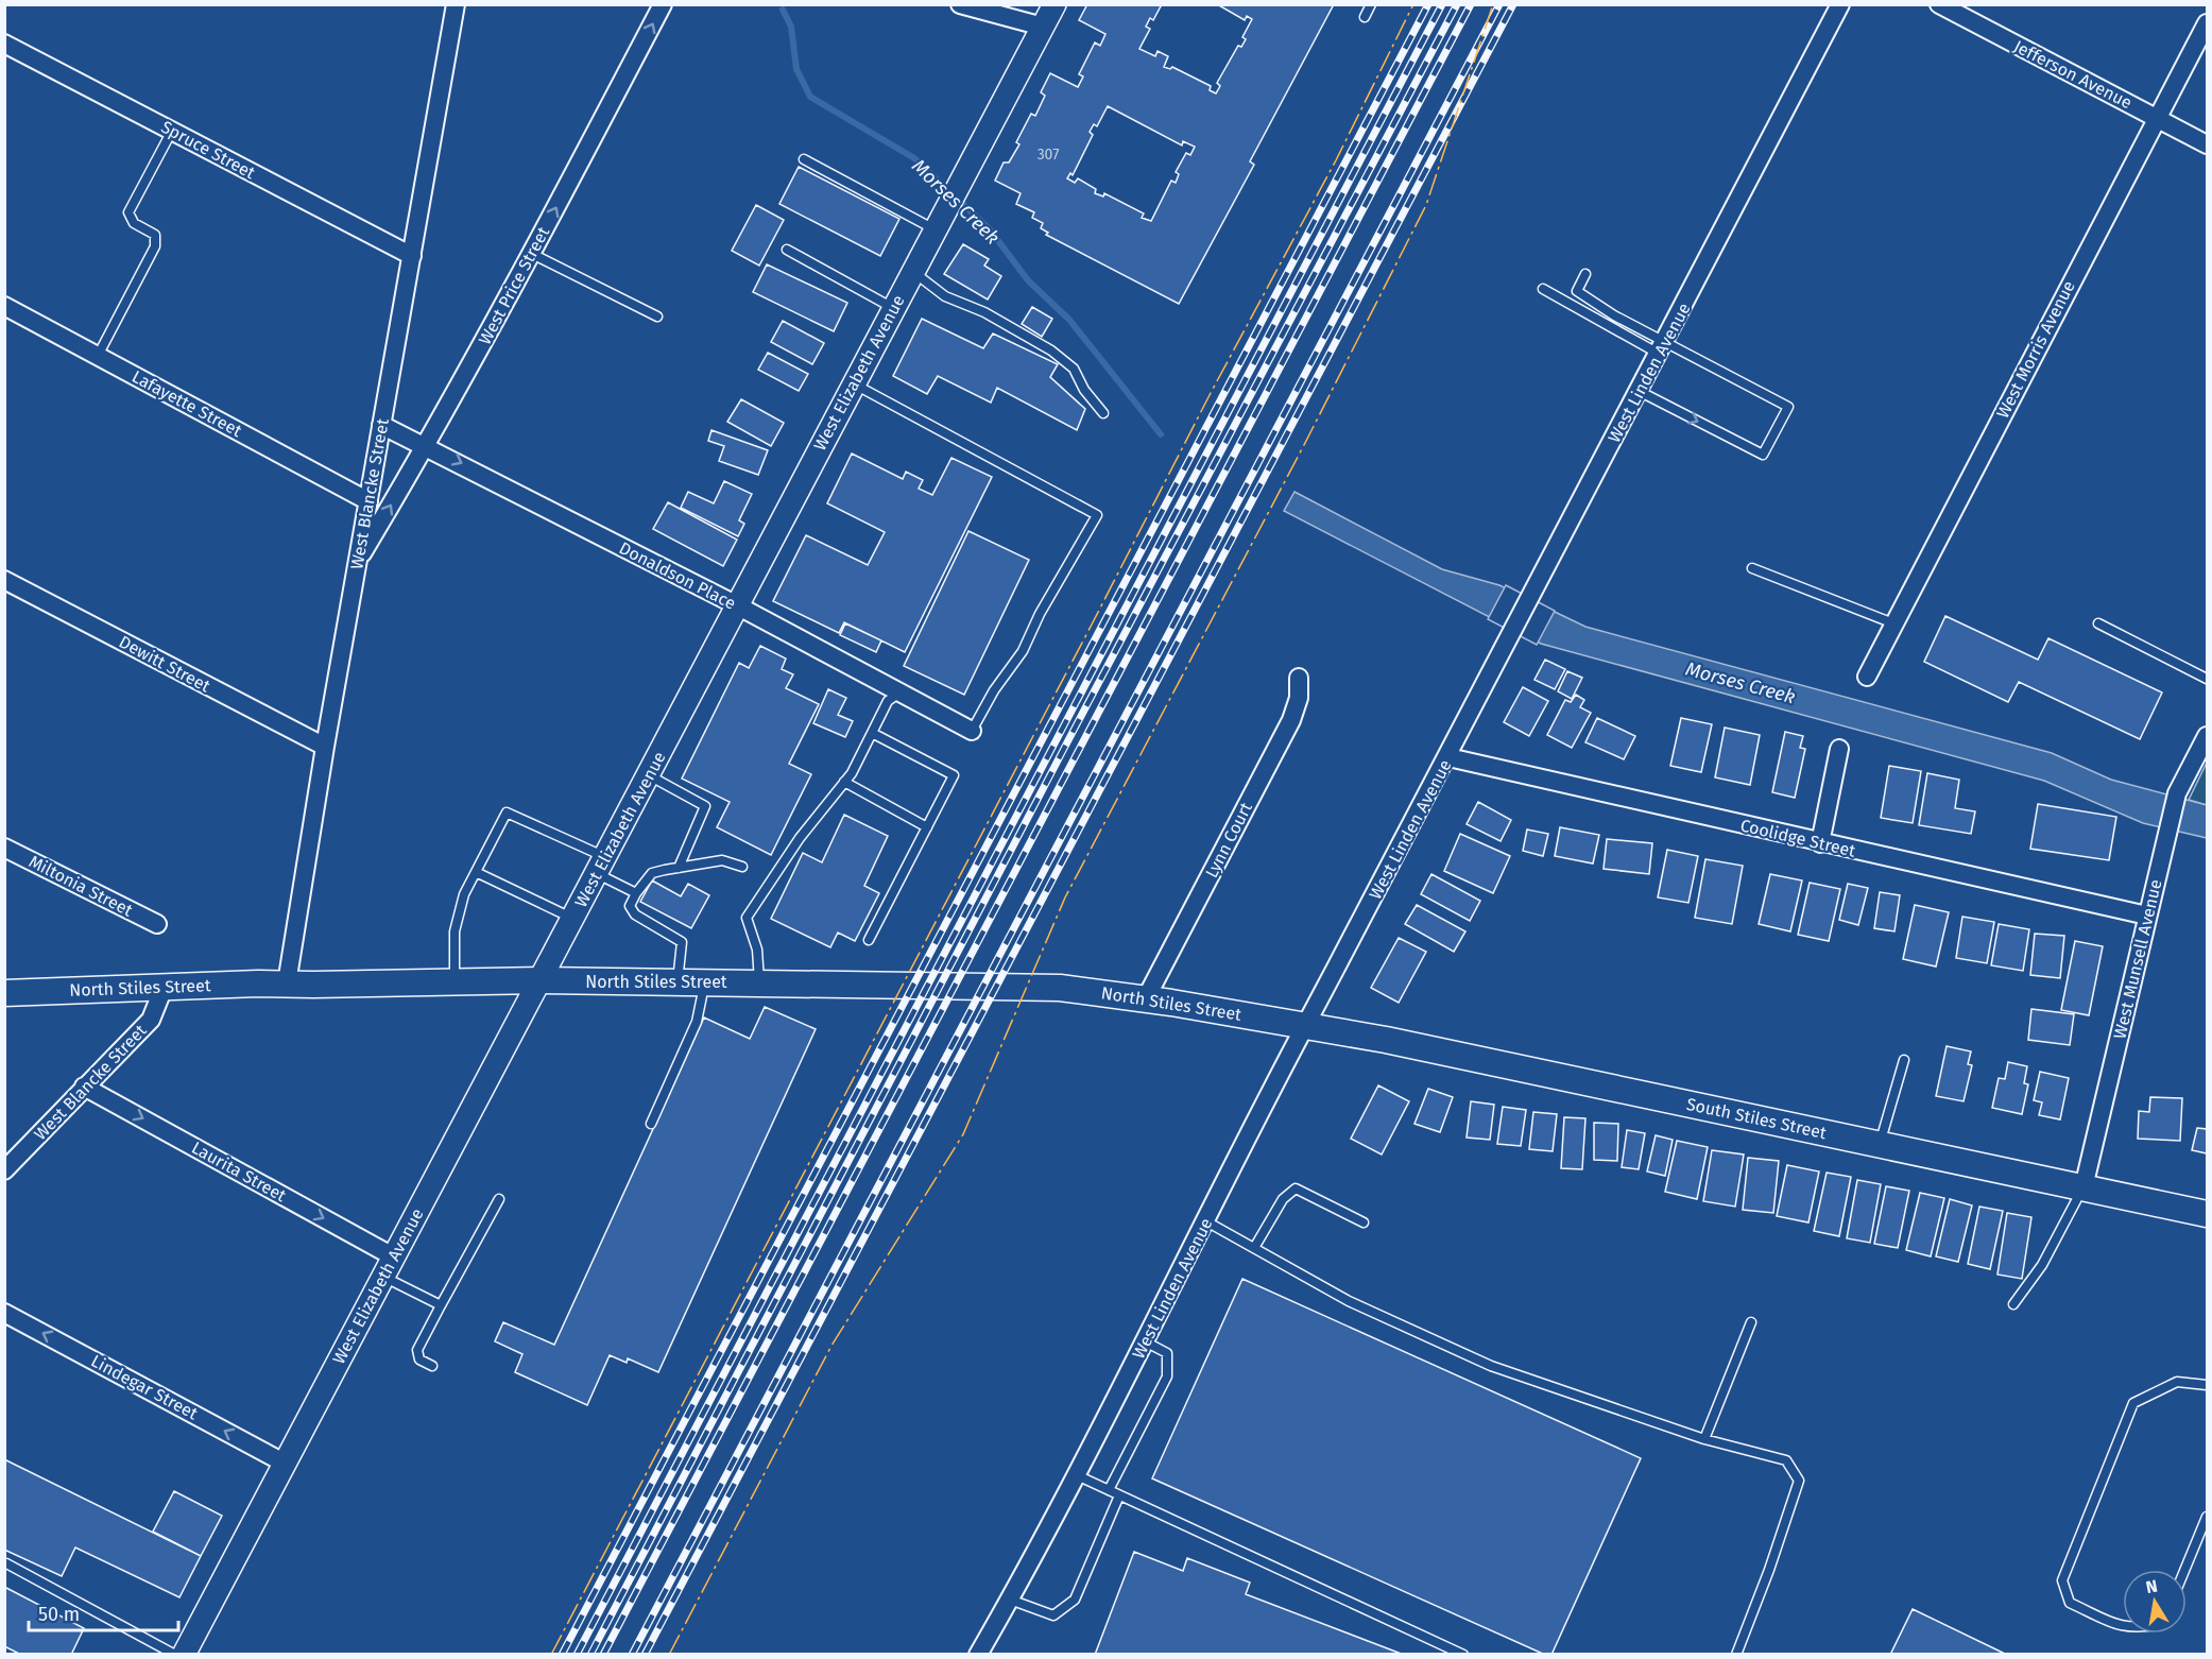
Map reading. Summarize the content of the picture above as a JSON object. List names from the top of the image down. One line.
{"streets":{"main road":["North Stiles Street","South Stiles Street"],"street":["Jefferson Avenue","Spruce Street","West Price Street","West Morris Avenue","West Elizabeth Avenue","West Linden Avenue","Lafayette Street","West Blancke Street","Donaldson Place","Dewitt Street","Coolidge Street","Lynn Court","Miltonia Street","West Munsell Avenue","Laurita Street","Lindegar Street"]},"crossings":[["Jefferson Avenue","West Morris Avenue"],["Spruce Street","West Blancke Street"],["West Price Street","West Blancke Street"],["West Price Street","Donaldson Place"],["West Elizabeth Avenue","Donaldson Place"],["West Elizabeth Avenue","North Stiles Street"],["West Elizabeth Avenue","Laurita Street"],["West Elizabeth Avenue","Lindegar Street"],["West Linden Avenue","Coolidge Street"],["West Linden Avenue","North Stiles Street"],["West Linden Avenue","South Stiles Street"],["Lafayette Street","West Blancke Street"],["West Blancke Street","Donaldson Place"],["West Blancke Street","Dewitt Street"],["West Blancke Street","North Stiles Street"],["West Blancke Street","Laurita Street"],["Coolidge Street","West Munsell Avenue"],["Lynn Court","North Stiles Street"],["West Munsell Avenue","South Stiles Street"],["North Stiles Street","South Stiles Street"]],"one_way":["West Price Street","Donaldson Place","Laurita Street","Lindegar Street"],"water":["Morses Creek"],"house_numbers":["307"],"scale_bar":"50 m","north":"top"}
